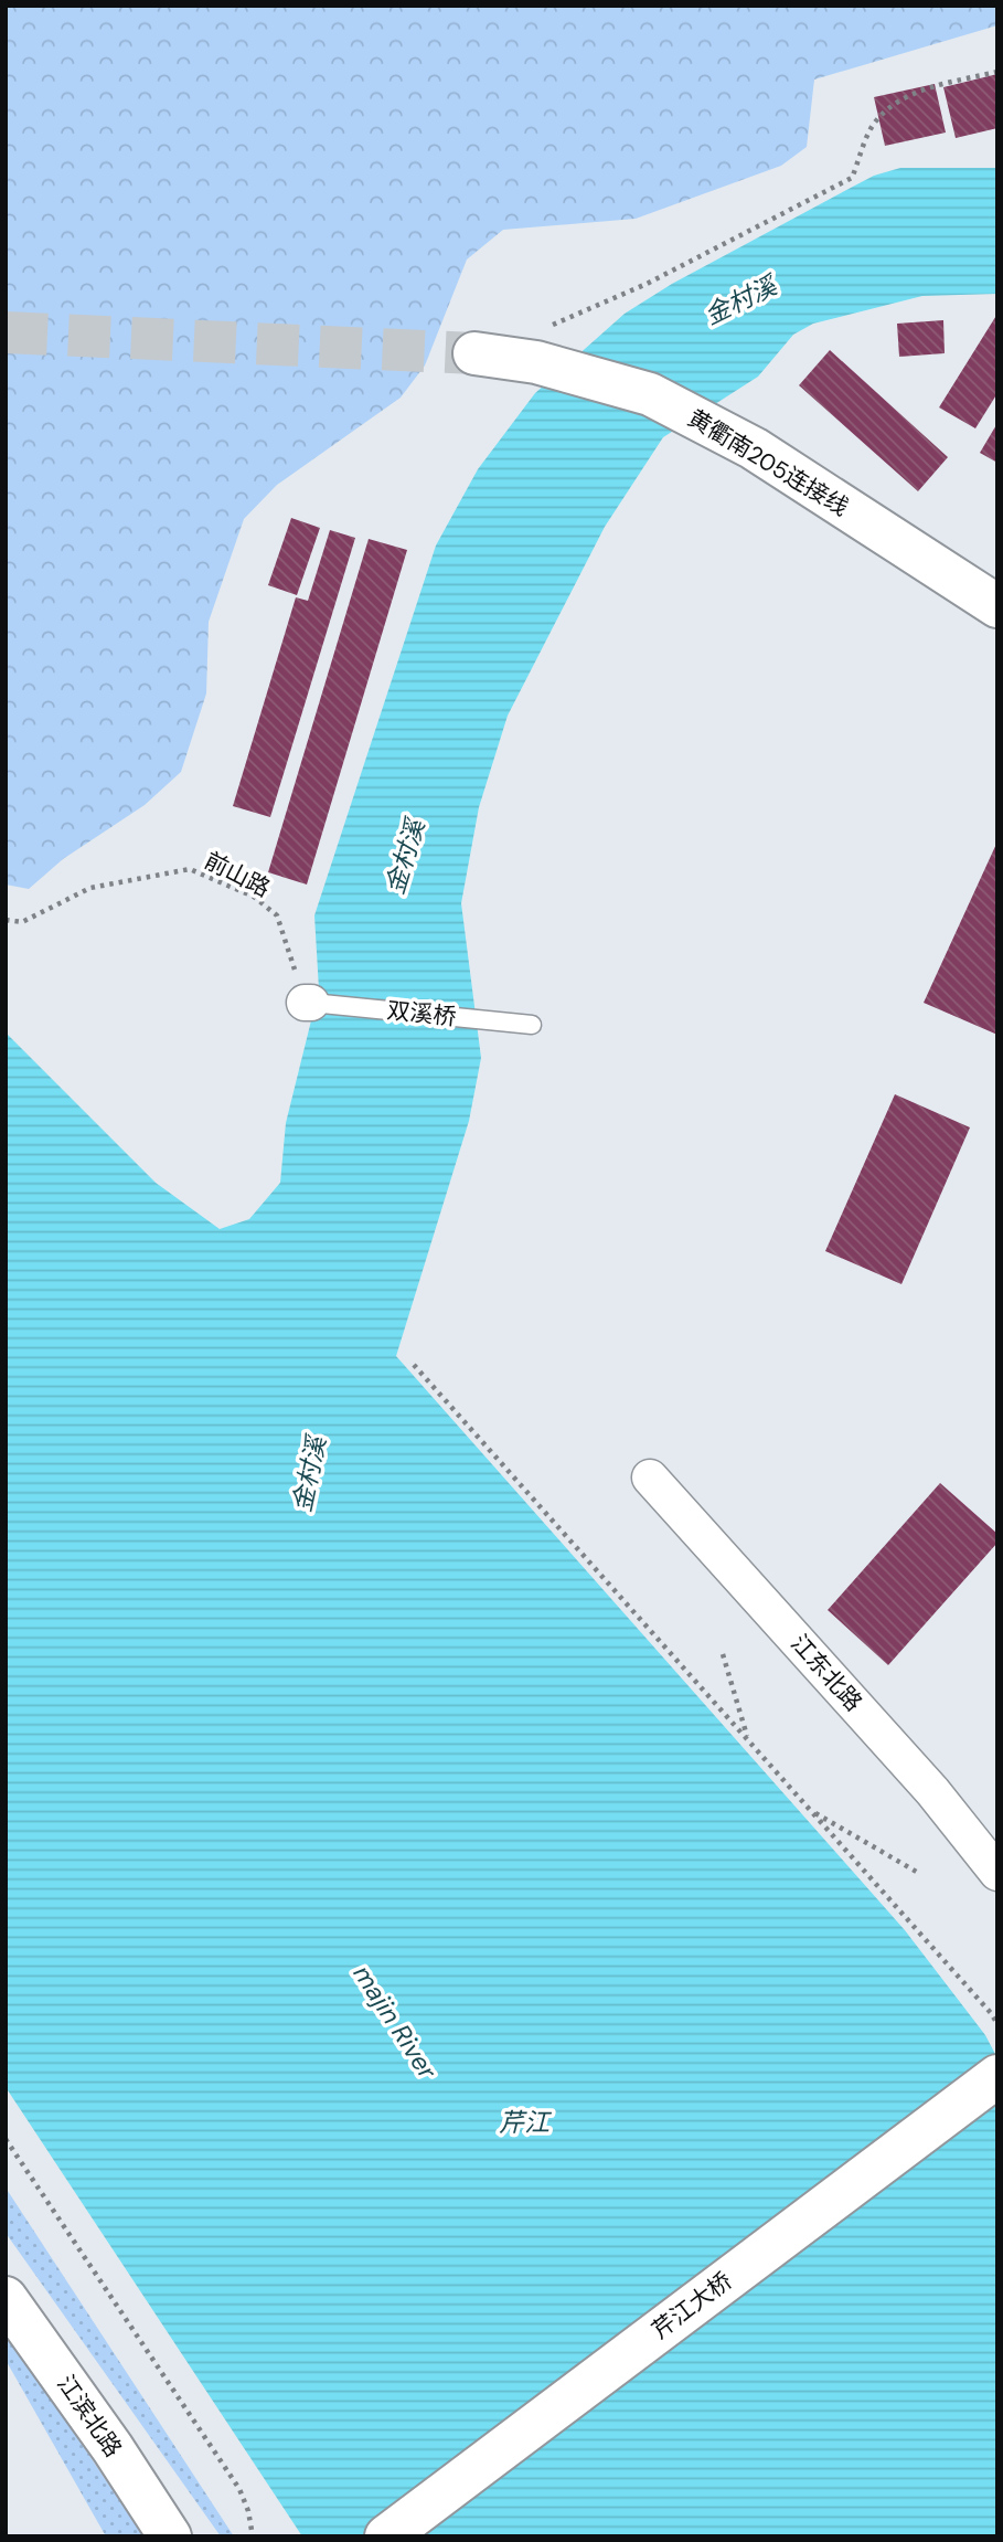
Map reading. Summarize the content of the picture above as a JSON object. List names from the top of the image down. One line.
{"streets":{"main road":["黄衢南205连接线","芹江大桥","江滨北路"],"street":["江东北路"],"lane":["双溪桥"],"path":["前山路"]},"crossings":[["前山路","双溪桥"]],"water":["金村溪","majin River","芹江"]}
